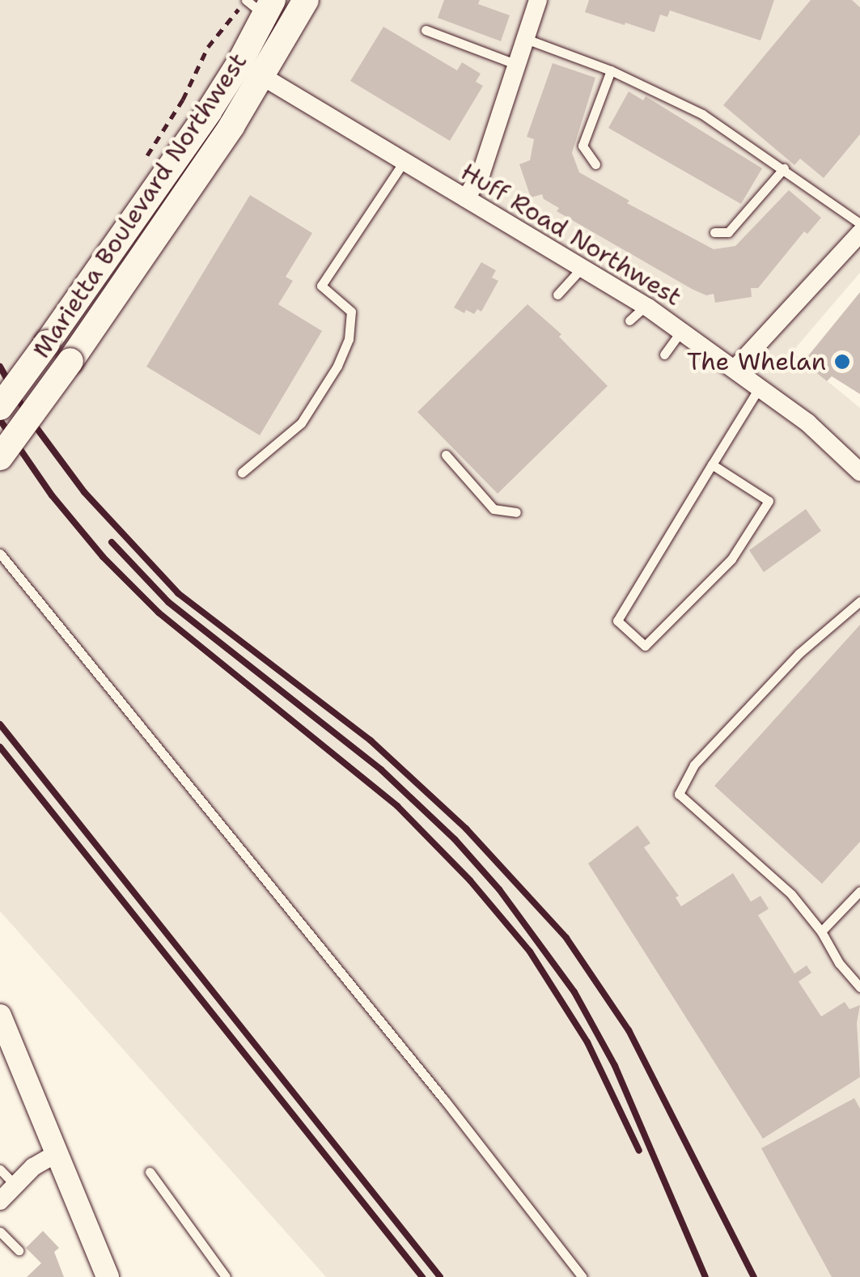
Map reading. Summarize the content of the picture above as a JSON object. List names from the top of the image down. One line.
{"streets":{"main road":["Marietta Boulevard Northwest"],"street":["Huff Road Northwest"]},"crossings":[["Marietta Boulevard Northwest","Huff Road Northwest"]],"places":["The Whelan"]}
